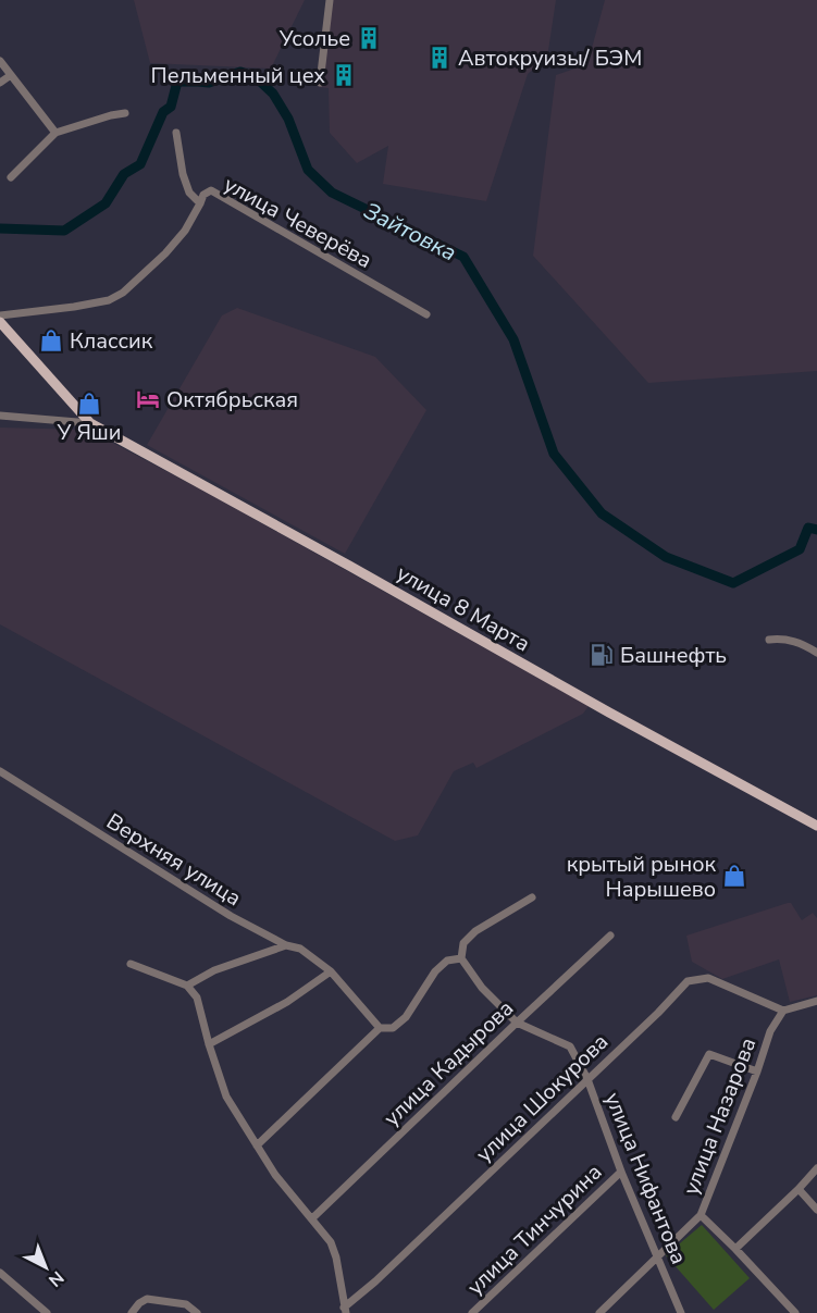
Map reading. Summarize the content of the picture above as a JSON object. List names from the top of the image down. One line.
{"streets":{"main road":["улица 8 Марта"],"street":["улица Чеверёва","Верхняя улица","улица Кадырова","улица Шокурова","улица Назарова","улица Нифантова","улица Тинчурина"]},"crossings":[["улица Кадырова","улица Нифантова"],["улица Шокурова","улица Назарова"],["улица Шокурова","улица Нифантова"],["улица Нифантова","улица Тинчурина"]],"water":["Зайтовка"],"places":{"building":["Усолье","Автокруизы/ БЭМ","Пельменный цех"],"shop":["Классик","У Яши","крытый рынок Нарышево"],"hotel":["Октябрьская"],"fuel station":["Башнефть"]},"north":"bottom right"}
